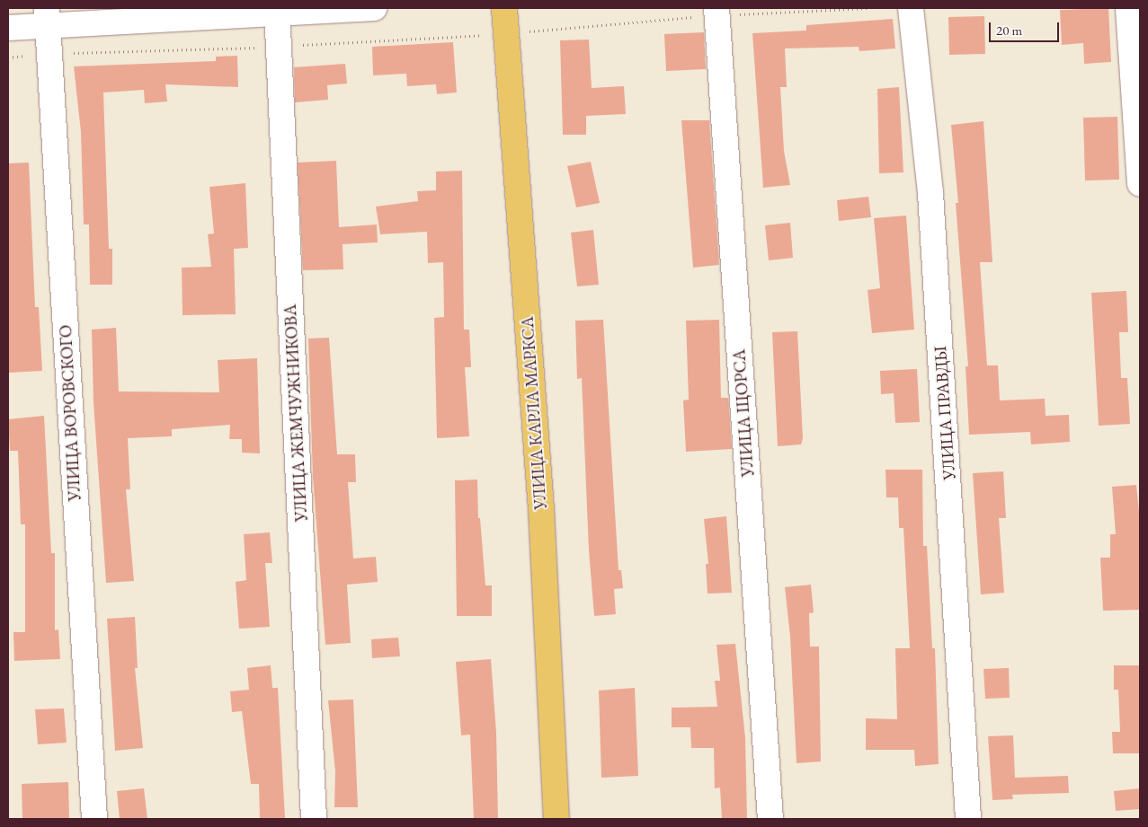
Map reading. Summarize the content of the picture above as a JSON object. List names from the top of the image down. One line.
{"streets":{"main road":["УЛИЦА КАРЛА МАРКСА"],"street":["УЛИЦА ВОРОВСКОГО","УЛИЦА ЖЕМЧУЖНИКОВА","УЛИЦА ЩОРСА","УЛИЦА ПРАВДЫ"]},"scale_bar":"20 m"}
